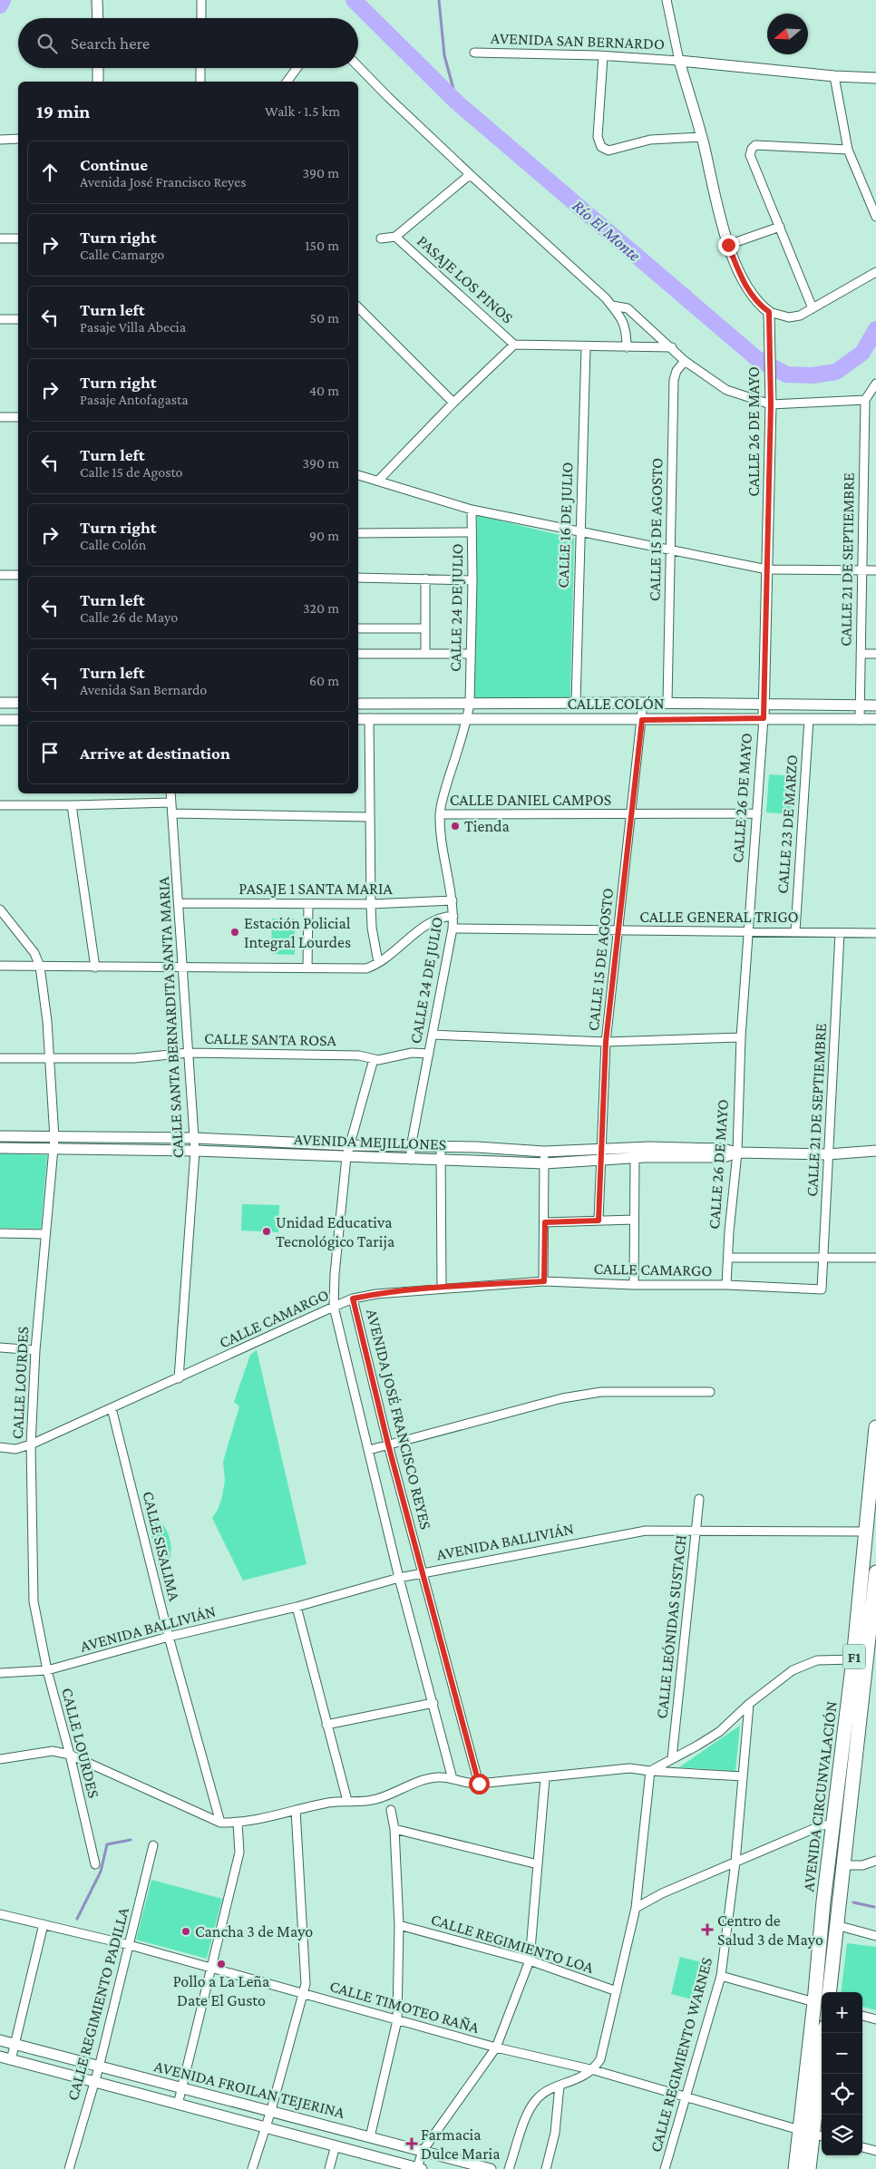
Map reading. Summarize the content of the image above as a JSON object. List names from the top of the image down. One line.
{"streets":{"highway":["F1","AVENIDA CIRCUNVALACIÓN"],"street":["AVENIDA SAN BERNARDO","PASAJE LOS PINOS","CALLE 26 DE MAYO","CALLE 16 DE JULIO","CALLE 15 DE AGOSTO","CALLE 21 DE SEPTIEMBRE","CALLE 24 DE JULIO","CALLE COLÓN","CALLE DANIEL CAMPOS","CALLE 23 DE MARZO","PASAJE 1 SANTA MARIA","CALLE GENERAL TRIGO","CALLE SANTA BERNARDITA SANTA MARIA","CALLE SANTA ROSA","AVENIDA MEJILLONES","CALLE CAMARGO","CALLE LOURDES","AVENIDA JOSÉ FRANCISCO REYES","AVENIDA BALLIVIÁN","CALLE SISALIMA","CALLE LEÓNIDAS SUSTACH","CALLE REGIMIENTO LOA","CALLE REGIMIENTO PADILLA","CALLE TIMOTEO RAÑA","CALLE REGIMIENTO WARNES","AVENIDA FROILAN TEJERINA"]},"crossings":[["AVENIDA SAN BERNARDO","CALLE 26 DE MAYO"],["CALLE 26 DE MAYO","CALLE COLÓN"],["CALLE 26 DE MAYO","CALLE DANIEL CAMPOS"],["CALLE 26 DE MAYO","CALLE GENERAL TRIGO"],["CALLE 26 DE MAYO","AVENIDA MEJILLONES"],["CALLE 26 DE MAYO","CALLE CAMARGO"],["CALLE 16 DE JULIO","CALLE COLÓN"],["CALLE 15 DE AGOSTO","CALLE COLÓN"],["CALLE 15 DE AGOSTO","CALLE DANIEL CAMPOS"],["CALLE 15 DE AGOSTO","CALLE GENERAL TRIGO"],["CALLE 15 DE AGOSTO","AVENIDA MEJILLONES"],["CALLE 21 DE SEPTIEMBRE","CALLE COLÓN"],["CALLE 21 DE SEPTIEMBRE","CALLE GENERAL TRIGO"],["CALLE 21 DE SEPTIEMBRE","AVENIDA MEJILLONES"],["CALLE 21 DE SEPTIEMBRE","CALLE CAMARGO"],["CALLE 24 DE JULIO","CALLE COLÓN"],["CALLE 24 DE JULIO","CALLE DANIEL CAMPOS"],["CALLE 24 DE JULIO","PASAJE 1 SANTA MARIA"],["CALLE 24 DE JULIO","CALLE GENERAL TRIGO"],["CALLE 24 DE JULIO","CALLE SANTA ROSA"],["CALLE 24 DE JULIO","AVENIDA MEJILLONES"],["CALLE COLÓN","CALLE 23 DE MARZO"],["CALLE 23 DE MARZO","CALLE GENERAL TRIGO"],["PASAJE 1 SANTA MARIA","CALLE SANTA BERNARDITA SANTA MARIA"],["CALLE SANTA BERNARDITA SANTA MARIA","CALLE SANTA ROSA"],["CALLE SANTA BERNARDITA SANTA MARIA","AVENIDA MEJILLONES"],["CALLE SANTA BERNARDITA SANTA MARIA","CALLE CAMARGO"],["CALLE SANTA ROSA","CALLE LOURDES"],["AVENIDA MEJILLONES","CALLE LOURDES"],["CALLE CAMARGO","CALLE LOURDES"],["CALLE CAMARGO","AVENIDA JOSÉ FRANCISCO REYES"],["CALLE CAMARGO","CALLE SISALIMA"],["CALLE LOURDES","AVENIDA BALLIVIÁN"],["AVENIDA JOSÉ FRANCISCO REYES","AVENIDA BALLIVIÁN"],["AVENIDA BALLIVIÁN","CALLE SISALIMA"],["AVENIDA BALLIVIÁN","CALLE LEÓNIDAS SUSTACH"],["AVENIDA BALLIVIÁN","AVENIDA CIRCUNVALACIÓN"],["AVENIDA CIRCUNVALACIÓN","CALLE TIMOTEO RAÑA"],["CALLE REGIMIENTO PADILLA","CALLE TIMOTEO RAÑA"],["CALLE REGIMIENTO PADILLA","AVENIDA FROILAN TEJERINA"],["CALLE TIMOTEO RAÑA","CALLE REGIMIENTO WARNES"]],"water":["Río El Monte"],"places":{"other":["Tienda","Estación Policial Integral Lourdes","Unidad Educativa Tecnológico Tarija","Cancha 3 de Mayo","Pollo a La Leña Date El Gusto"],"health":["Centro de Salud 3 de Mayo","Farmacia Dulce Maria"]},"north":"left","page":{"search":"Search here","heading":["19 min","Walk · 1.5 km"],"list":[["Continue","Avenida José Francisco Reyes","390 m"],["Turn right","Calle Camargo","150 m"],["Turn left","Pasaje Villa Abecia","50 m"],["Turn right","Pasaje Antofagasta","40 m"],["Turn left","Calle 15 de Agosto","390 m"],["Turn right","Calle Colón","90 m"],["Turn left","Calle 26 de Mayo","320 m"],["Turn left","Avenida San Bernardo","60 m"],"Arrive at destination"],"map_buttons":["+","−"]}}
